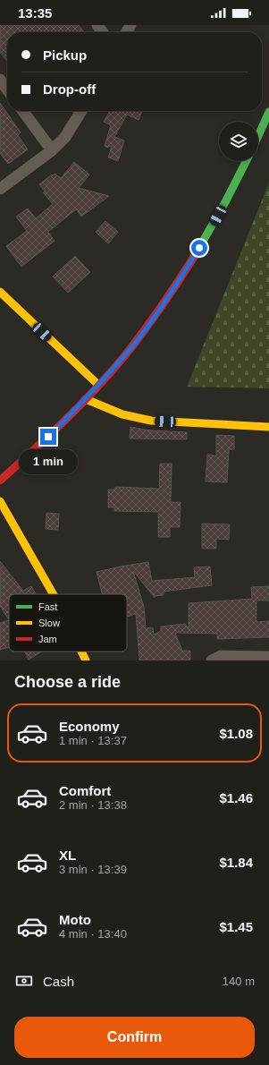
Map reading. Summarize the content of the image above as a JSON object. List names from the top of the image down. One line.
{"legend":["Fast","Slow","Jam"],"page":{"status":"13:35","banner":["Pickup","Drop-off"],"bubble":"1 min","heading":"Choose a ride","list":[{"name":"Economy","note":"1 min · 13:37","value":"$1.08"},{"name":"Comfort","note":"2 min · 13:38","value":"$1.46"},{"name":"XL","note":"3 min · 13:39","value":"$1.84"},{"name":"Moto","note":"4 min · 13:40","value":"$1.45"}],"pay":["Cash","140 m"],"buttons":"Confirm"}}
